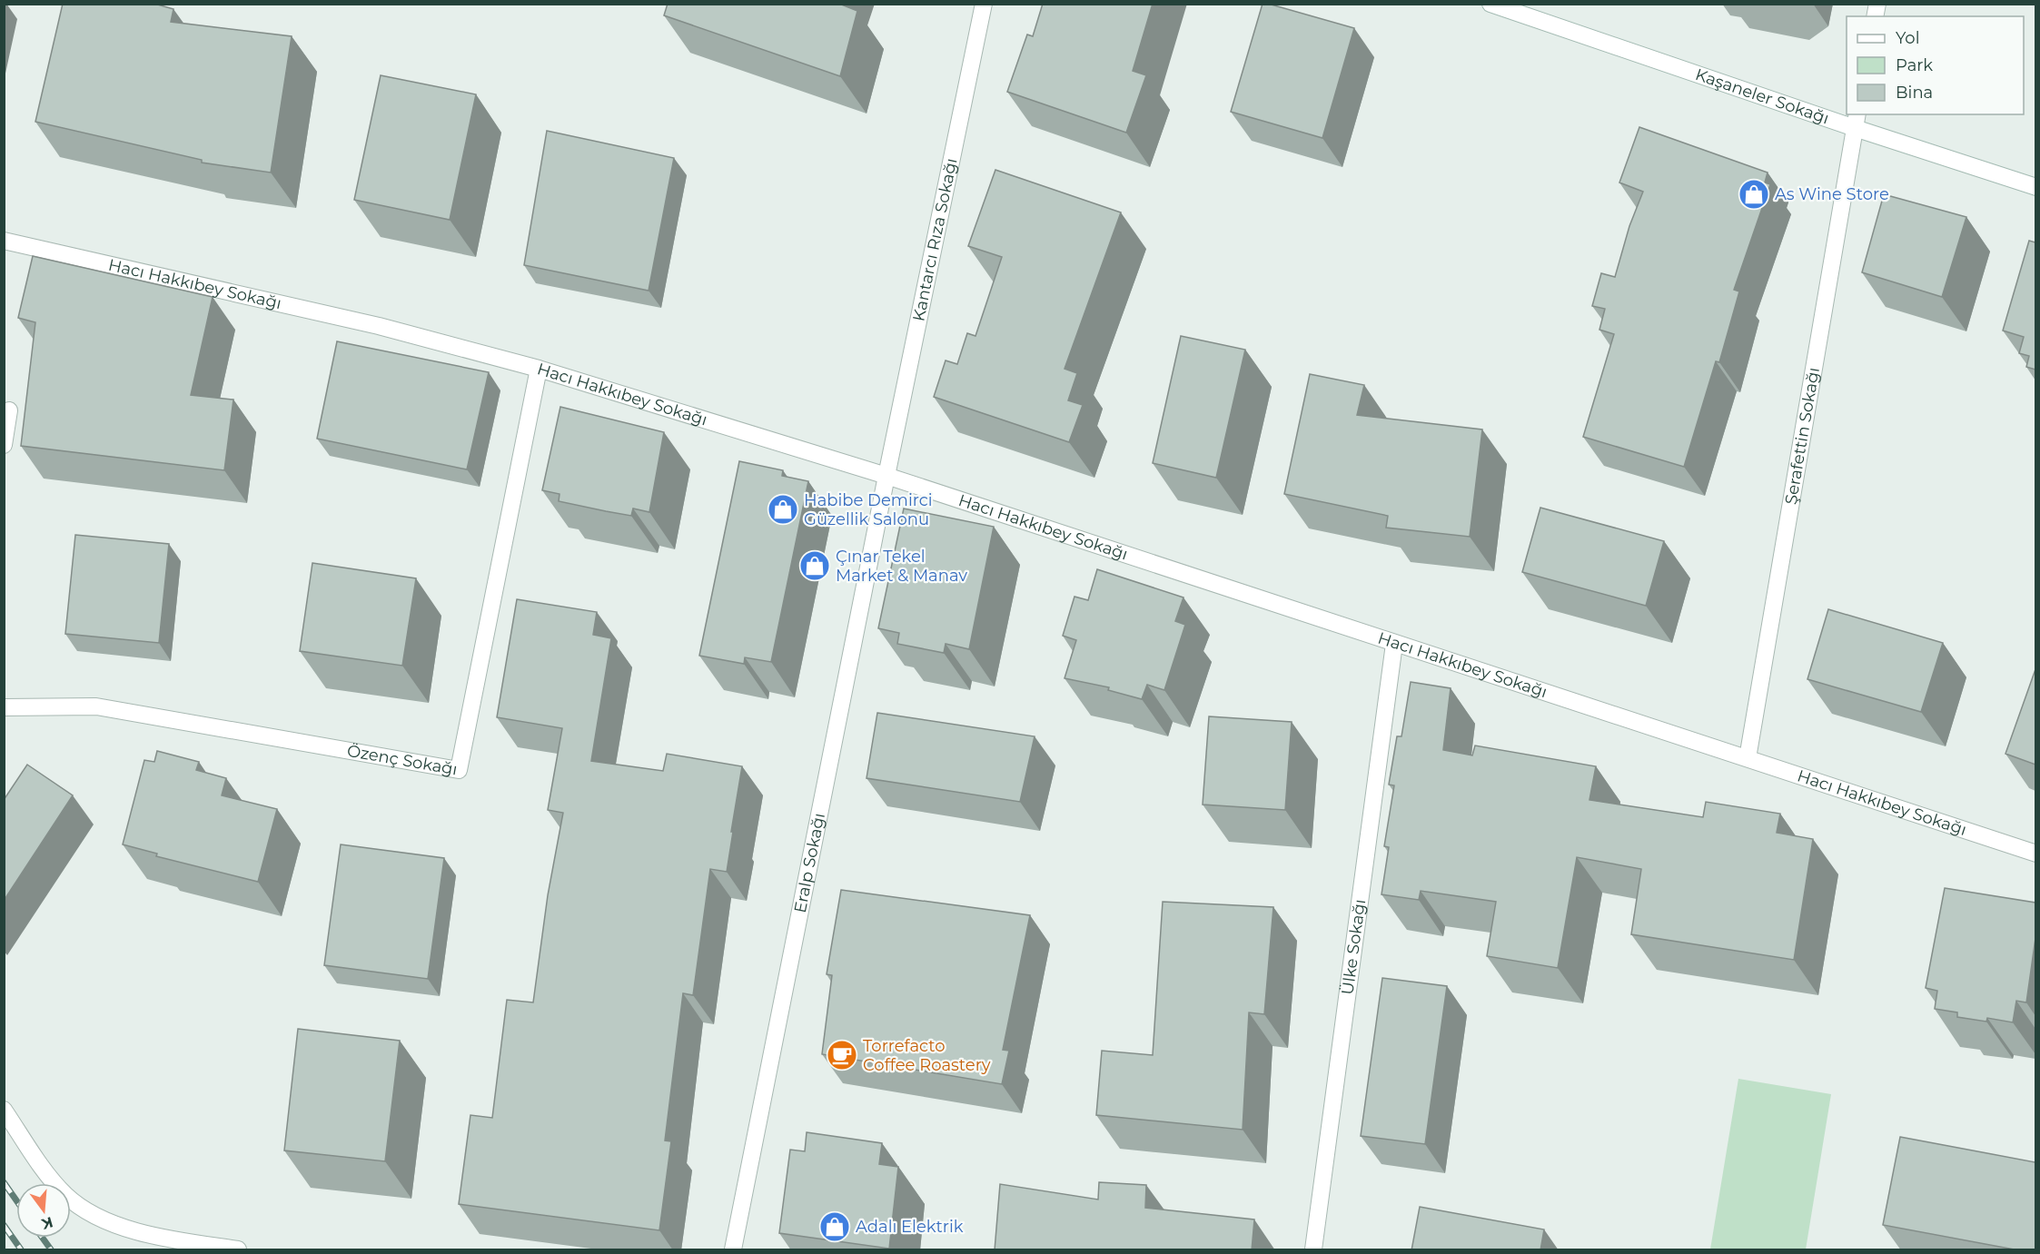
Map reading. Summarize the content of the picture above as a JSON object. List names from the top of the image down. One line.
{"streets":{"street":["Kaşaneler Sokağı","Kantarcı Rıza Sokağı","Hacı Hakkıbey Sokağı","Şerafettin Sokağı","Özenç Sokağı","Eralp Sokağı","Ülke Sokağı"]},"crossings":[["Kaşaneler Sokağı","Şerafettin Sokağı"],["Kantarcı Rıza Sokağı","Hacı Hakkıbey Sokağı"],["Kantarcı Rıza Sokağı","Eralp Sokağı"],["Hacı Hakkıbey Sokağı","Şerafettin Sokağı"],["Hacı Hakkıbey Sokağı","Özenç Sokağı"],["Hacı Hakkıbey Sokağı","Eralp Sokağı"],["Hacı Hakkıbey Sokağı","Ülke Sokağı"]],"places":{"shop":["As Wine Store","Habibe Demirci Güzellik Salonu","Çınar Tekel Market & Manav","Adalı Elektrik"],"cafe":["Torrefacto Coffee Roastery"]},"legend":["Yol","Park","Bina"],"north":"bottom"}
